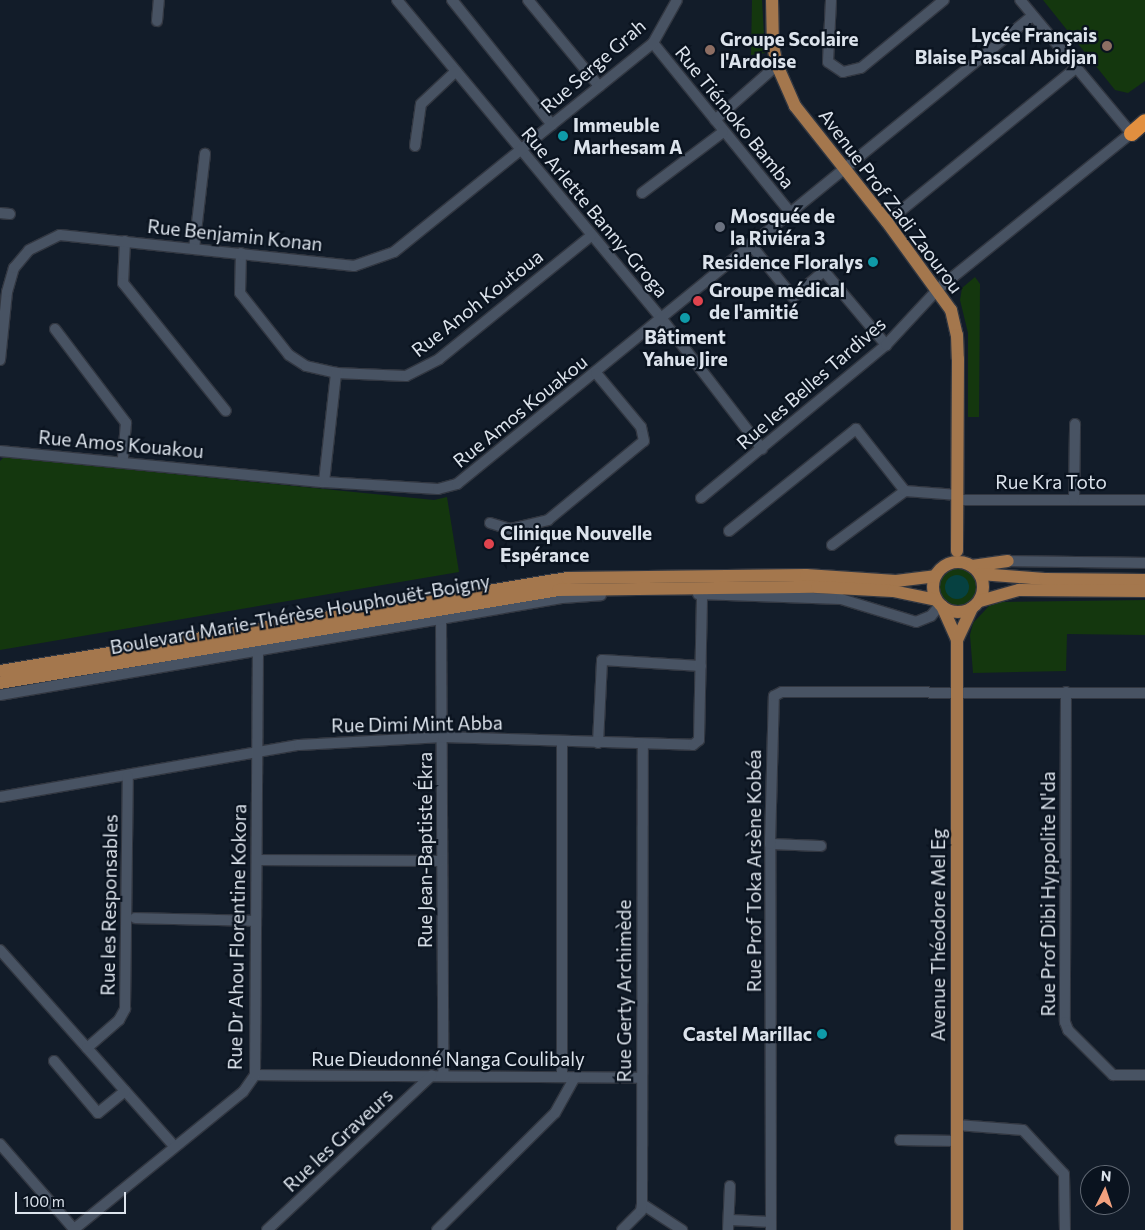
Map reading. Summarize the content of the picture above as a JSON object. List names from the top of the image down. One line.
{"streets":{"main road":["Avenue Prof Zadi Zaourou","Boulevard Marie-Thérèse Houphouët-Boigny","Avenue Théodore Mel Eg"],"street":["Rue Serge Grah","Rue Tiémoko Bamba","Rue Arlette Banny-Groga","Rue Benjamin Konan","Rue Anoh Koutoua","Rue les Belles Tardives","Rue Amos Kouakou","Rue Kra Toto","Rue Dimi Mint Abba","Rue Jean-Baptiste Ékra","Rue Prof Toka Arsène Kobéa","Rue Prof Dibi Hyppolite N'da","Rue les Responsables","Rue Dr Ahou Florentine Kokora","Rue Gerty Archimède","Rue Dieudonné Nanga Coulibaly","Rue les Graveurs"]},"crossings":[["Rue Serge Grah","Rue Tiémoko Bamba"],["Rue Serge Grah","Rue Arlette Banny-Groga"],["Rue Serge Grah","Rue Benjamin Konan"],["Rue Tiémoko Bamba","Rue Amos Kouakou"],["Avenue Prof Zadi Zaourou","Rue les Belles Tardives"],["Avenue Prof Zadi Zaourou","Rue Amos Kouakou"],["Avenue Prof Zadi Zaourou","Rue Kra Toto"],["Rue Arlette Banny-Groga","Rue Benjamin Konan"],["Rue Arlette Banny-Groga","Rue Anoh Koutoua"],["Rue Arlette Banny-Groga","Rue les Belles Tardives"],["Rue Arlette Banny-Groga","Rue Amos Kouakou"],["Rue Benjamin Konan","Rue Anoh Koutoua"],["Rue Dimi Mint Abba","Rue Jean-Baptiste Ékra"],["Rue Dimi Mint Abba","Rue les Responsables"],["Rue Dimi Mint Abba","Rue Dr Ahou Florentine Kokora"],["Rue Dimi Mint Abba","Rue Gerty Archimède"],["Rue Jean-Baptiste Ékra","Rue Dieudonné Nanga Coulibaly"],["Rue Jean-Baptiste Ékra","Rue les Graveurs"],["Rue Prof Toka Arsène Kobéa","Avenue Théodore Mel Eg"],["Rue Dr Ahou Florentine Kokora","Rue Dieudonné Nanga Coulibaly"],["Rue Gerty Archimède","Rue Dieudonné Nanga Coulibaly"],["Rue Dieudonné Nanga Coulibaly","Rue les Graveurs"]],"places":["Lycée Français Blaise Pascal Abidjan","Groupe Scolaire l'Ardoise","Immeuble Marhesam A","Mosquée de la Riviéra 3","Residence Floralys","Groupe médical de l'amitié","Bâtiment Yahue Jire","Clinique Nouvelle Espérance","Castel Marillac"],"scale_bar":"100 m","north":"top"}
